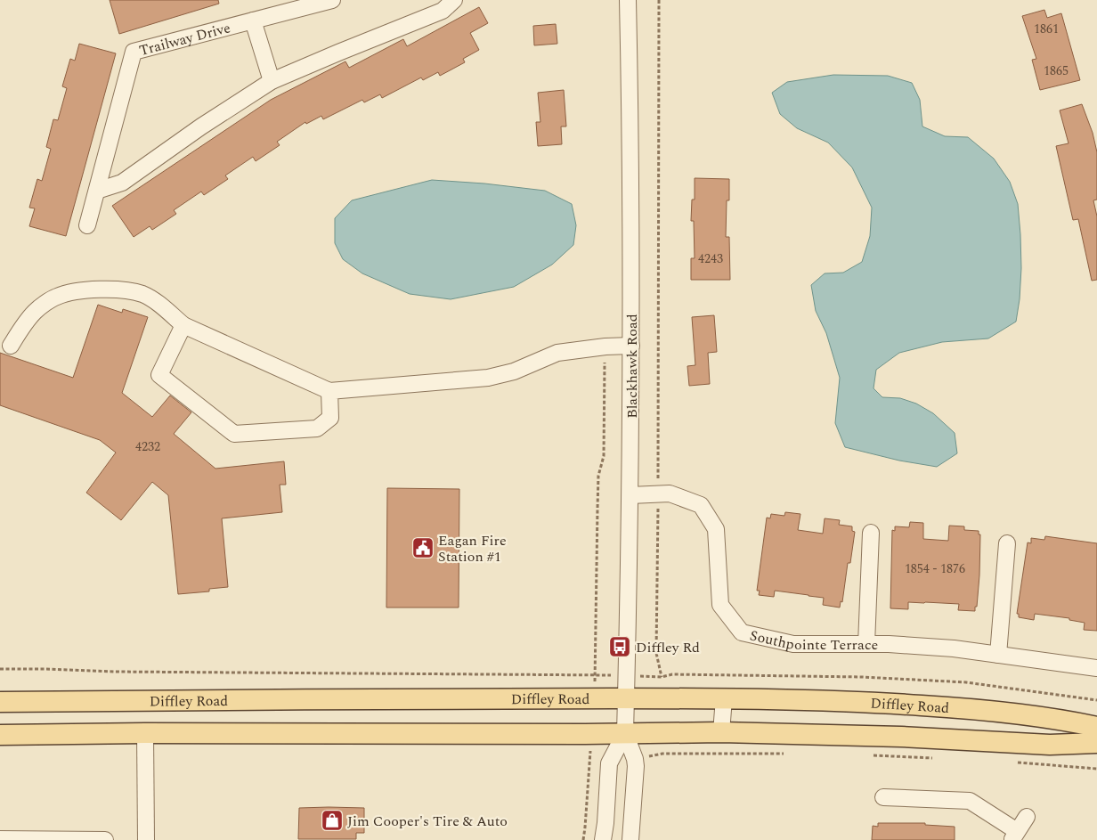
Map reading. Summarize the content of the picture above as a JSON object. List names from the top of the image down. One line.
{"streets":{"main road":["Diffley Road"],"street":["Trailway Drive","Blackhawk Road","Southpointe Terrace"]},"crossings":[["Blackhawk Road","Southpointe Terrace"],["Blackhawk Road","Diffley Road"]],"places":{"public building":["Eagan Fire Station #1"],"bus stop":["Diffley Rd"],"shop":["Jim Cooper's Tire & Auto"]},"house_numbers":["1861","1865","4243","4232","1854 - 1876"]}
